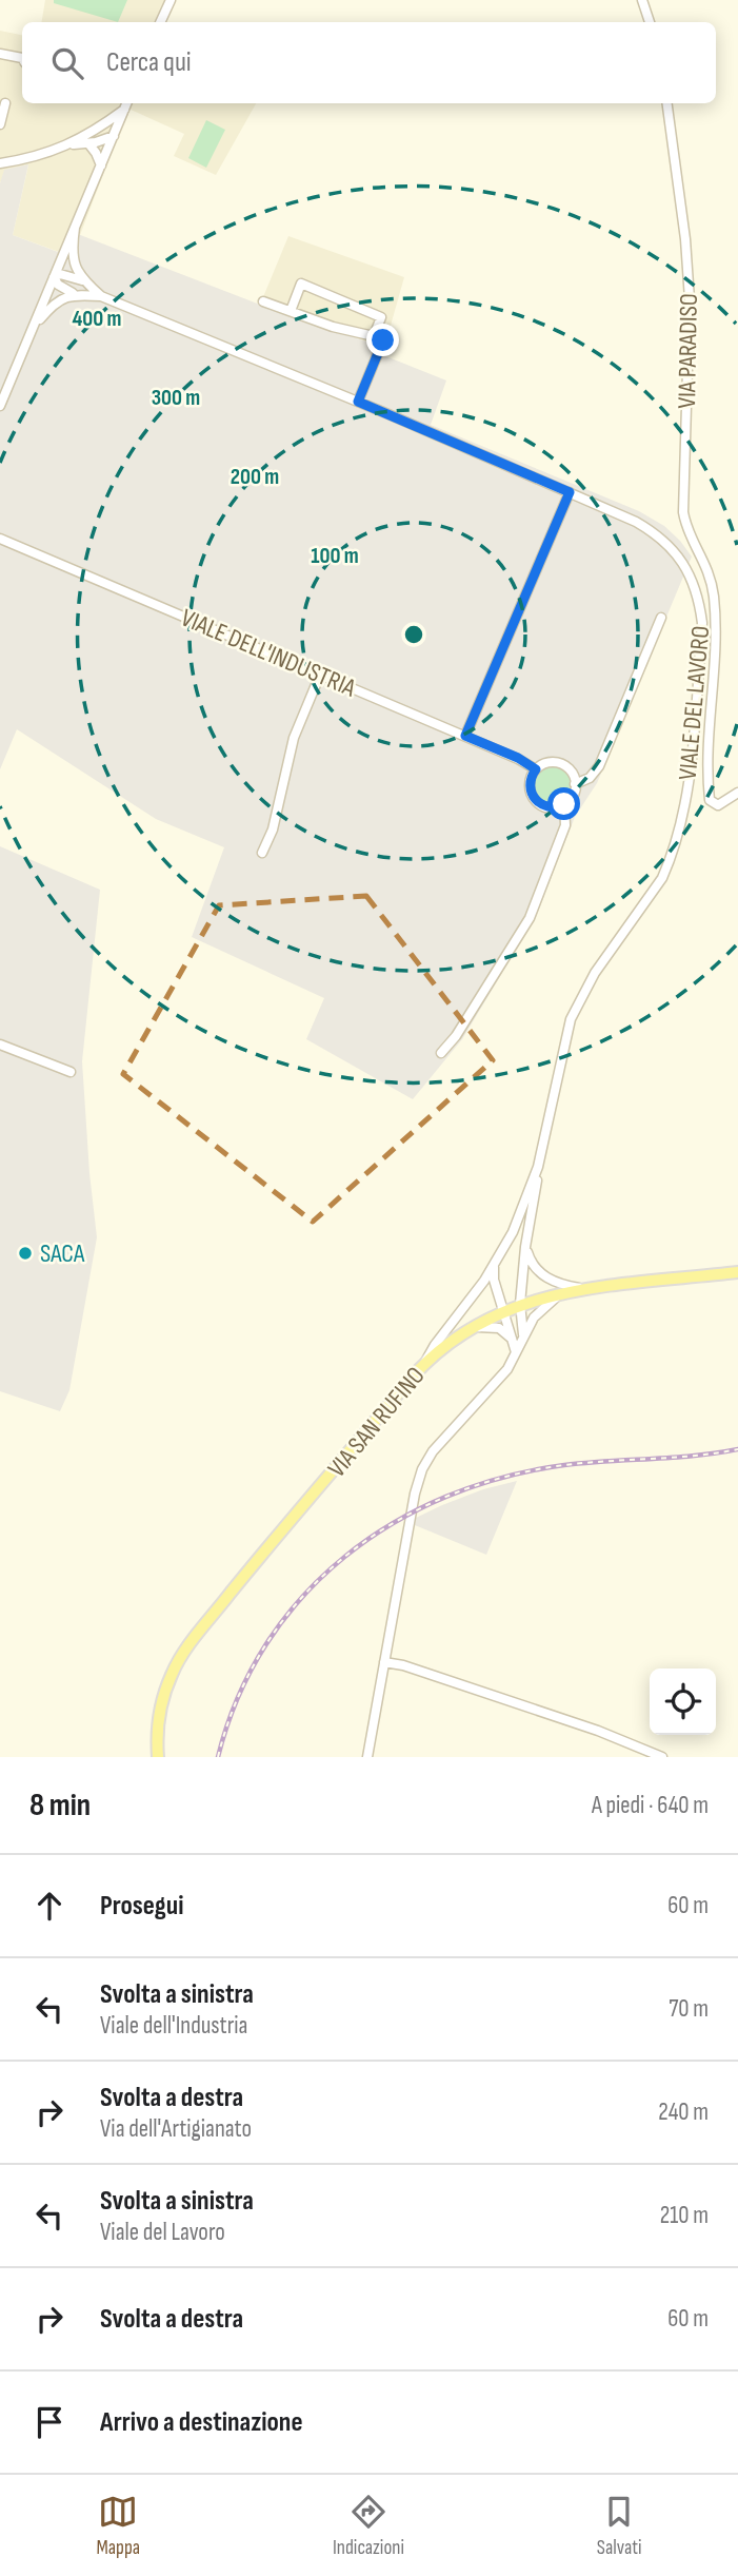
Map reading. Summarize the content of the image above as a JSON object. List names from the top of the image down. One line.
{"streets":{"main road":["VIA SAN RUFINO"],"street":["VIA PARADISO","VIALE DELL'INDUSTRIA","VIALE DEL LAVORO"]},"crossings":[["VIALE DEL LAVORO","VIA SAN RUFINO"]],"places":["SACA"],"page":{"search":"Cerca qui","heading":["8 min","A piedi · 640 m"],"list":[["Prosegui","60 m"],["Svolta a sinistra","Viale dell'Industria","70 m"],["Svolta a destra","Via dell'Artigianato","240 m"],["Svolta a sinistra","Viale del Lavoro","210 m"],["Svolta a destra","60 m"],"Arrivo a destinazione"],"nav":["Mappa","Indicazioni","Salvati"]},"rings":["400 m","300 m","200 m","100 m"]}
